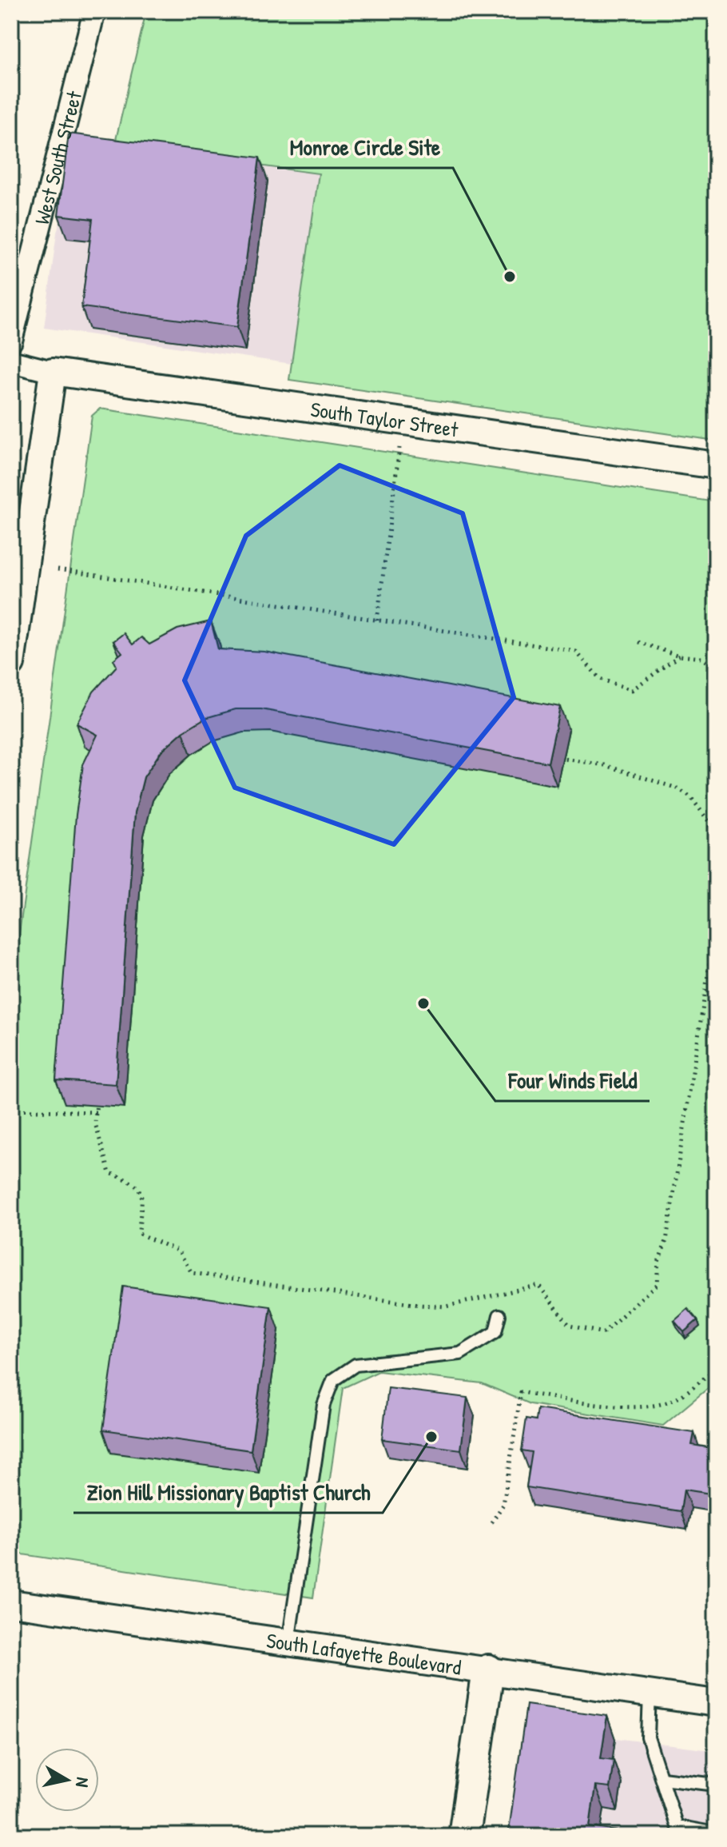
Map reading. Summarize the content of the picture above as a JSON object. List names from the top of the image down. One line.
{"streets":{"street":["West South Street","South Taylor Street","South Lafayette Boulevard"]},"places":["Monroe Circle Site","Four Winds Field","Zion Hill Missionary Baptist Church"],"north":"right"}
